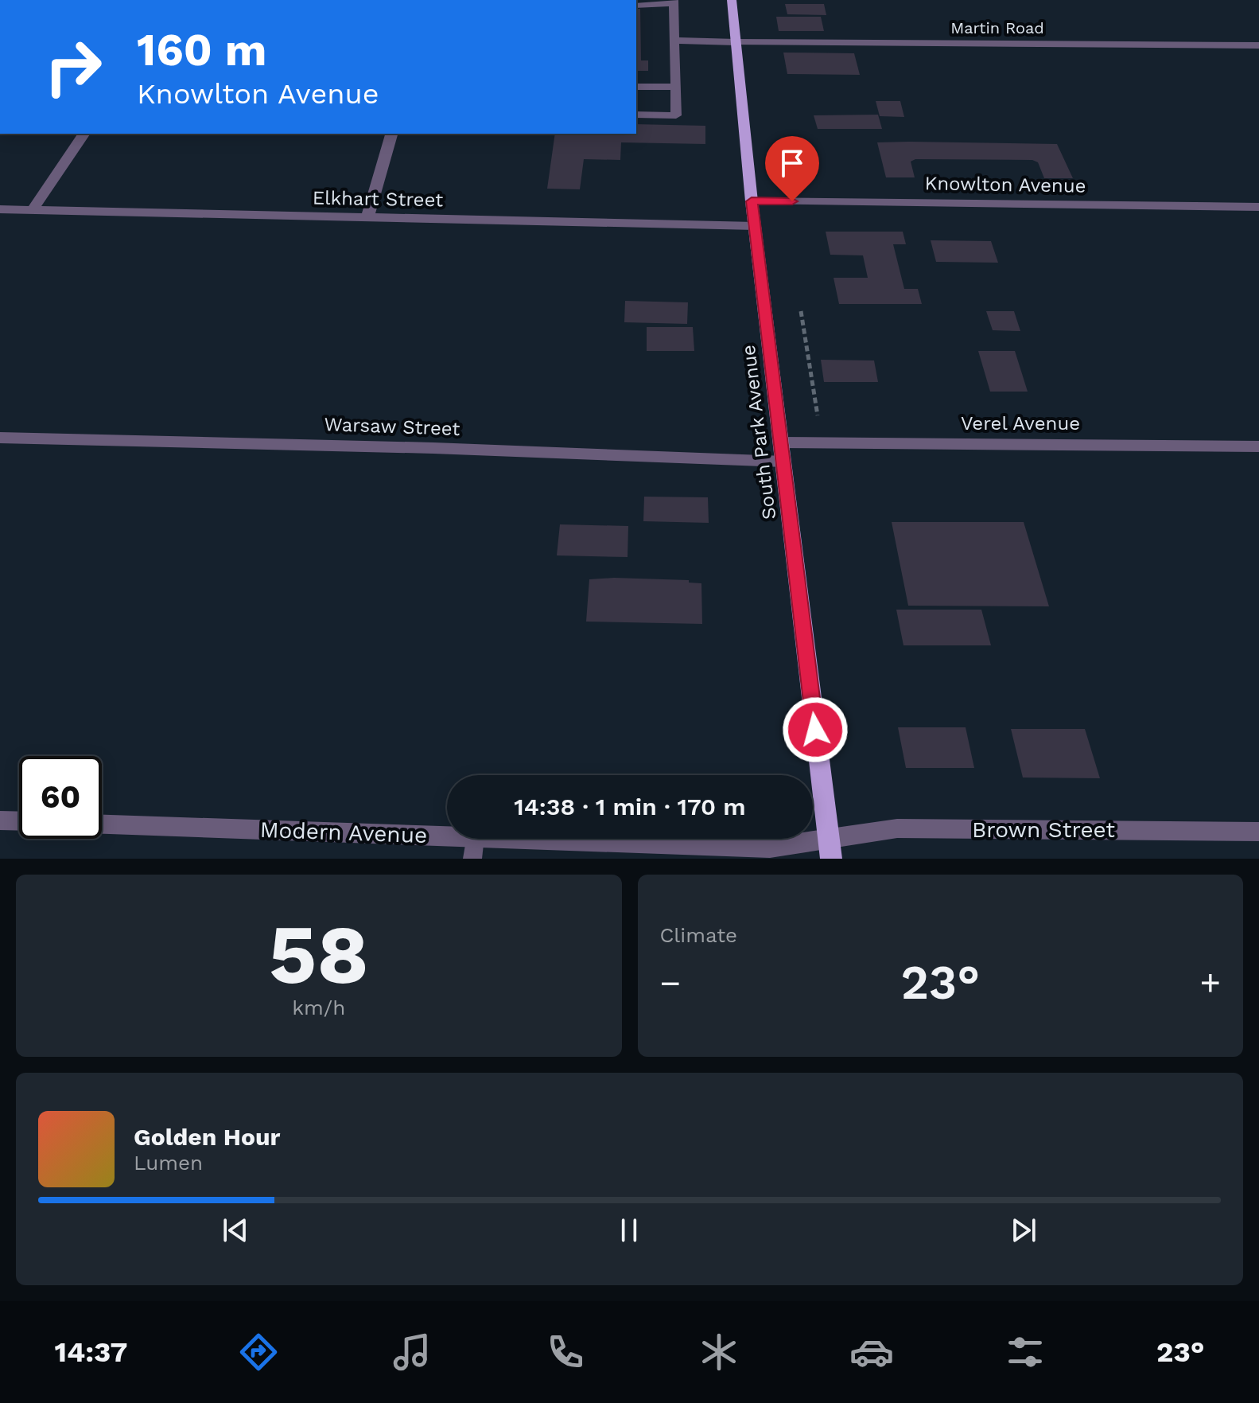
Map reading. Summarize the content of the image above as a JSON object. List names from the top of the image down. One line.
{"streets":{"main road":["South Park Avenue"],"street":["Martin Road","Knowlton Avenue","Elkhart Street","Verel Avenue","Warsaw Street","Brown Street","Modern Avenue"]},"crossings":[["Martin Road","South Park Avenue"],["Knowlton Avenue","South Park Avenue"],["Elkhart Street","South Park Avenue"],["Verel Avenue","South Park Avenue"],["Warsaw Street","South Park Avenue"],["South Park Avenue","Brown Street"],["South Park Avenue","Modern Avenue"],["Brown Street","Modern Avenue"]],"page":{"turn":["160 m","Knowlton Avenue"],"limit":"60","trip":"14:38 · 1 min · 170 m","tile":[["58","km/h"],"Climate"],"heat":["−","23°","+"],"song":["Golden Hour","Lumen"],"tabs":["14:37","23°"]}}
